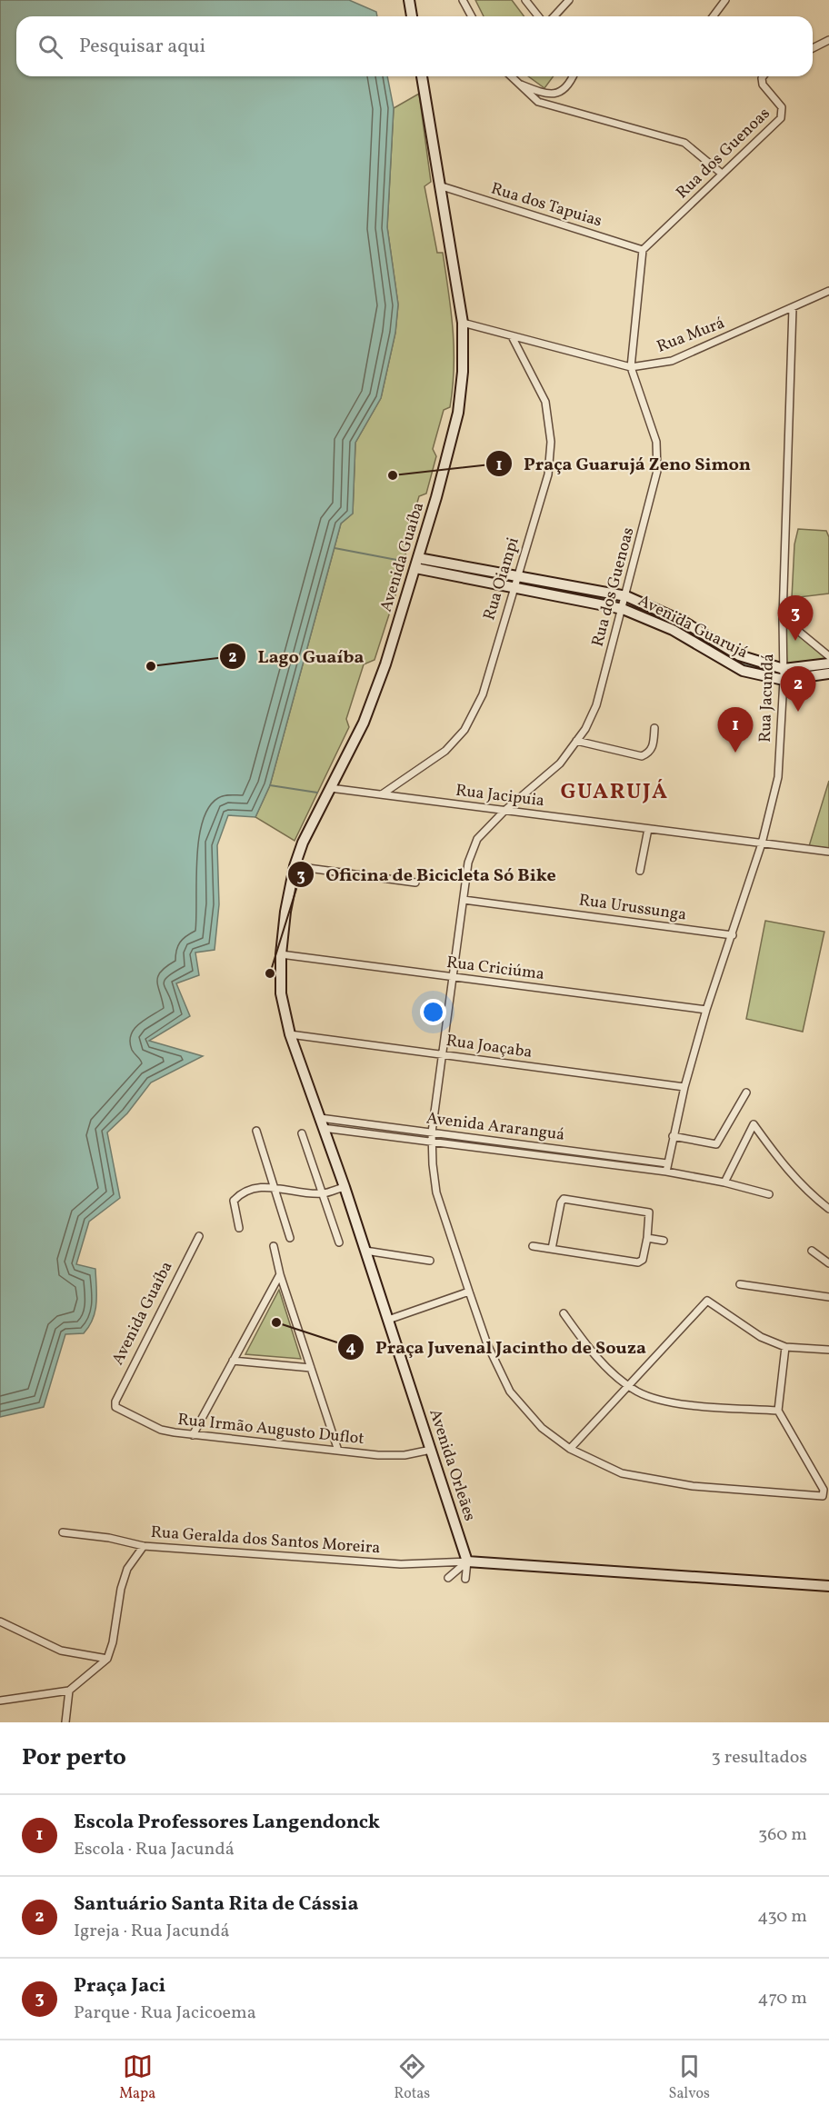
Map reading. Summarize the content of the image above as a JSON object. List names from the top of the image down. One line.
{"streets":{"street":["Rua dos Guenoas","Rua dos Tapuias","Rua Murá","Avenida Guaíba","Rua Oiampi","Avenida Guarujá","Rua Jacundá","Rua Jacipuia","Rua Urussunga","Rua Criciúma","Rua Joaçaba","Avenida Araranguá","Rua Irmão Augusto Duflot","Avenida Orleães","Rua Geralda dos Santos Moreira"]},"crossings":[["Rua dos Guenoas","Rua dos Tapuias"],["Rua dos Guenoas","Rua Murá"],["Rua dos Guenoas","Avenida Guarujá"],["Rua dos Guenoas","Rua Jacipuia"],["Rua dos Guenoas","Rua Urussunga"],["Rua dos Guenoas","Rua Criciúma"],["Rua dos Guenoas","Rua Joaçaba"],["Rua dos Guenoas","Avenida Araranguá"],["Rua dos Tapuias","Avenida Guaíba"],["Rua Murá","Avenida Guaíba"],["Rua Murá","Rua Oiampi"],["Rua Murá","Rua Jacundá"],["Avenida Guaíba","Avenida Guarujá"],["Avenida Guaíba","Rua Jacipuia"],["Avenida Guaíba","Rua Criciúma"],["Avenida Guaíba","Rua Joaçaba"],["Avenida Guaíba","Rua Irmão Augusto Duflot"],["Avenida Guaíba","Avenida Orleães"],["Rua Oiampi","Avenida Guarujá"],["Rua Oiampi","Rua Jacipuia"],["Avenida Guarujá","Rua Jacundá"],["Rua Jacundá","Rua Jacipuia"],["Rua Jacundá","Rua Urussunga"],["Rua Jacundá","Rua Criciúma"],["Rua Jacundá","Rua Joaçaba"],["Rua Jacundá","Avenida Araranguá"],["Rua Joaçaba","Avenida Orleães"],["Avenida Araranguá","Avenida Orleães"],["Rua Irmão Augusto Duflot","Avenida Orleães"],["Avenida Orleães","Rua Geralda dos Santos Moreira"]],"districts":["GUARUJÁ"],"places":["Praça Guarujá Zeno Simon","Lago Guaíba","Oficina de Bicicleta Só Bike","Praça Juvenal Jacintho de Souza"],"page":{"search":"Pesquisar aqui","pins":["3","2","1"],"heading":["Por perto","3 resultados"],"list":[{"mark":"1","name":"Escola Professores Langendonck","note":"Escola · Rua Jacundá","value":"360 m"},{"mark":"2","name":"Santuário Santa Rita de Cássia","note":"Igreja · Rua Jacundá","value":"430 m"},{"mark":"3","name":"Praça Jaci","note":"Parque · Rua Jacicoema","value":"470 m"}],"nav":["Mapa","Rotas","Salvos"]}}
